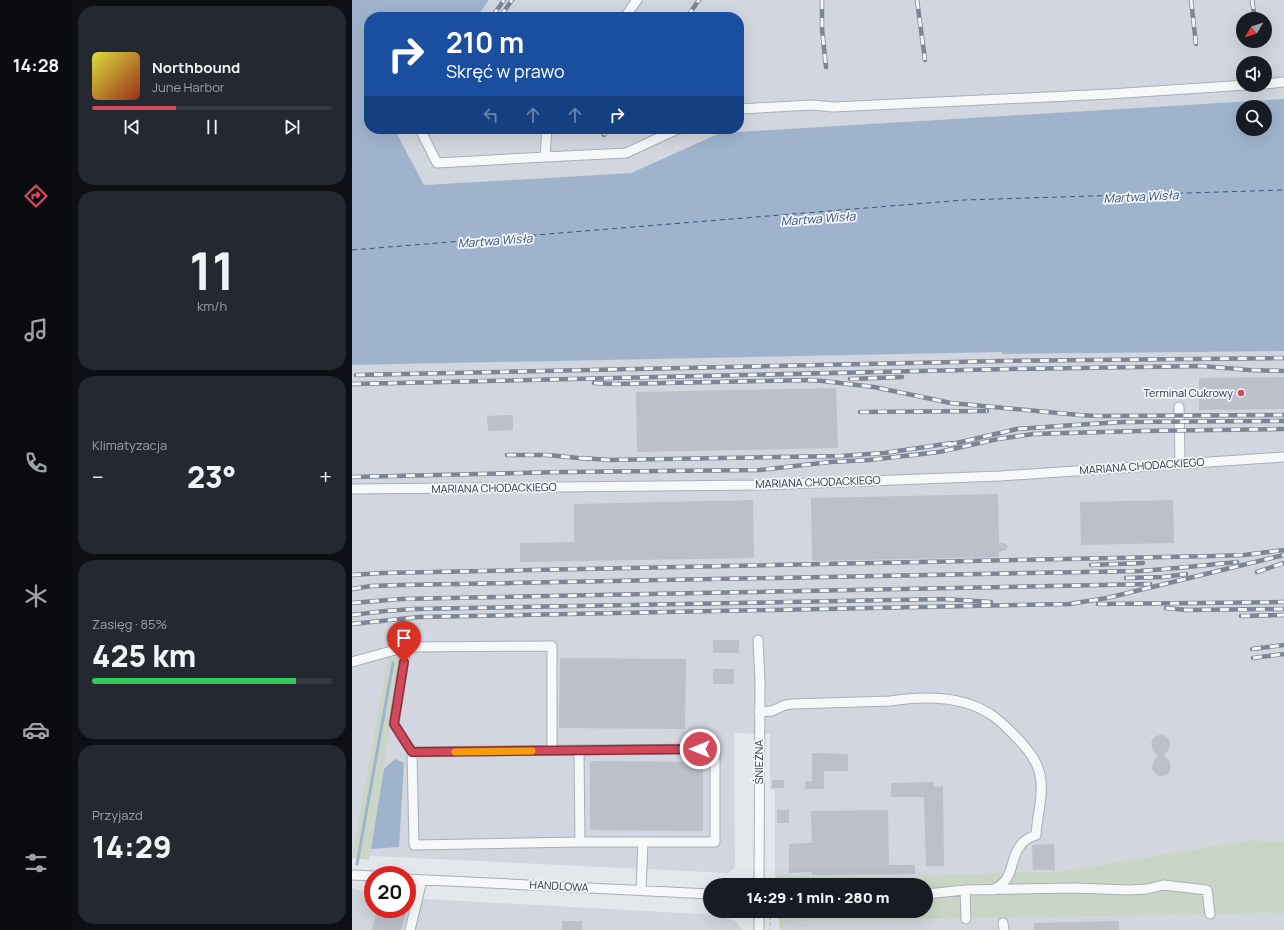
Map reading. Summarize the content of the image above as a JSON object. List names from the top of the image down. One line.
{"streets":{"street":["MARIANA CHODACKIEGO","ŚNIEŻNA","HANDLOWA"]},"water":["Martwa Wisła"],"places":["Terminal Cukrowy"],"north":"bottom left","page":{"tabs":"14:28","turn":["210 m","Skręć w prawo"],"song":["Northbound","June Harbor"],"tile":[["11","km/h"],"Klimatyzacja",["Zasięg · 85%","425 km"],["Przyjazd","14:29"]],"heat":["−","23°","+"],"limit":"20","trip":"14:29 · 1 min · 280 m"}}
